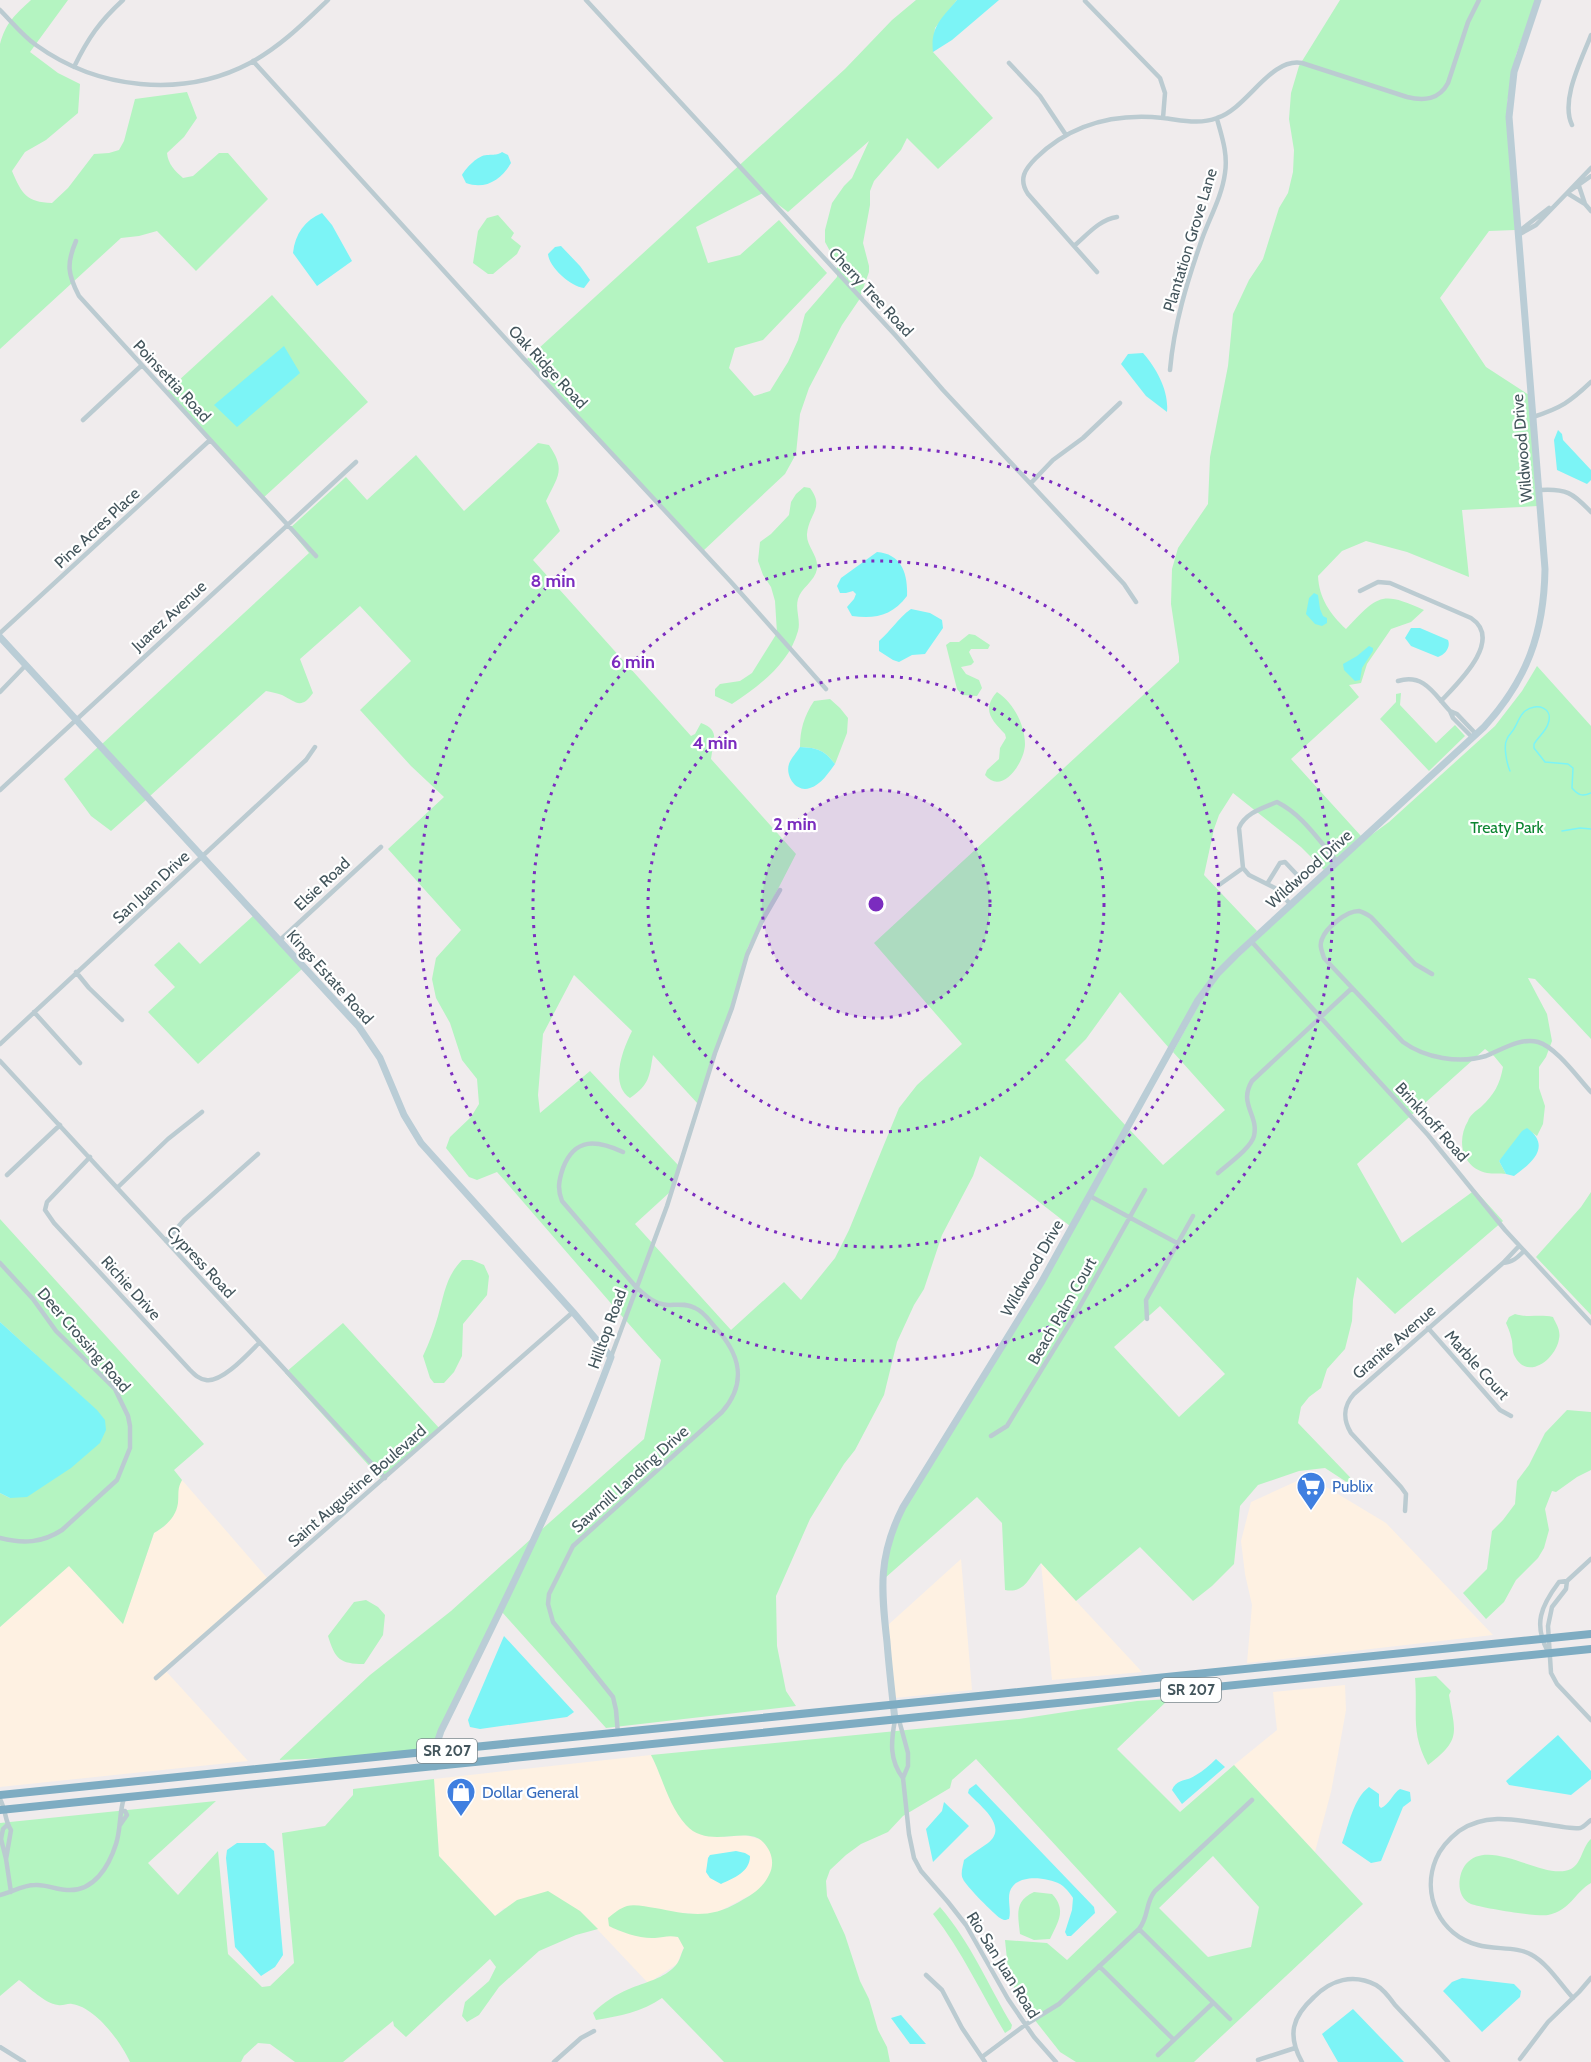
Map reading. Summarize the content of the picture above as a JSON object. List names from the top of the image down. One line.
{"streets":{"highway":["SR 207"],"street":["Plantation Grove Lane","Cherry Tree Road","Oak Ridge Road","Poinsettia Road","Wildwood Drive","Pine Acres Place","Juarez Avenue","Elsie Road","San Juan Drive","Kings Estate Road","Brinkhoff Road","Cypress Road","Richie Drive","Beach Palm Court","Hilltop Road","Deer Crossing Road","Granite Avenue","Marble Court","Sawmill Landing Drive","Saint Augustine Boulevard","Rio San Juan Road"]},"crossings":[["Poinsettia Road","Pine Acres Place"],["Poinsettia Road","Juarez Avenue"],["Wildwood Drive","Brinkhoff Road"],["Wildwood Drive","SR 207"],["Wildwood Drive","Rio San Juan Road"],["Pine Acres Place","Kings Estate Road"],["Juarez Avenue","Kings Estate Road"],["Elsie Road","Kings Estate Road"],["San Juan Drive","Kings Estate Road"],["Kings Estate Road","Hilltop Road"],["Kings Estate Road","Saint Augustine Boulevard"],["Brinkhoff Road","Granite Avenue"],["Cypress Road","Richie Drive"],["Cypress Road","Saint Augustine Boulevard"],["Hilltop Road","Sawmill Landing Drive"],["Hilltop Road","SR 207"],["Granite Avenue","Marble Court"],["Sawmill Landing Drive","SR 207"],["SR 207","Rio San Juan Road"]],"parks":["Treaty Park"],"places":{"supermarket":["Publix"],"shop":["Dollar General"]},"rings":["8 min","6 min","4 min","2 min"]}
